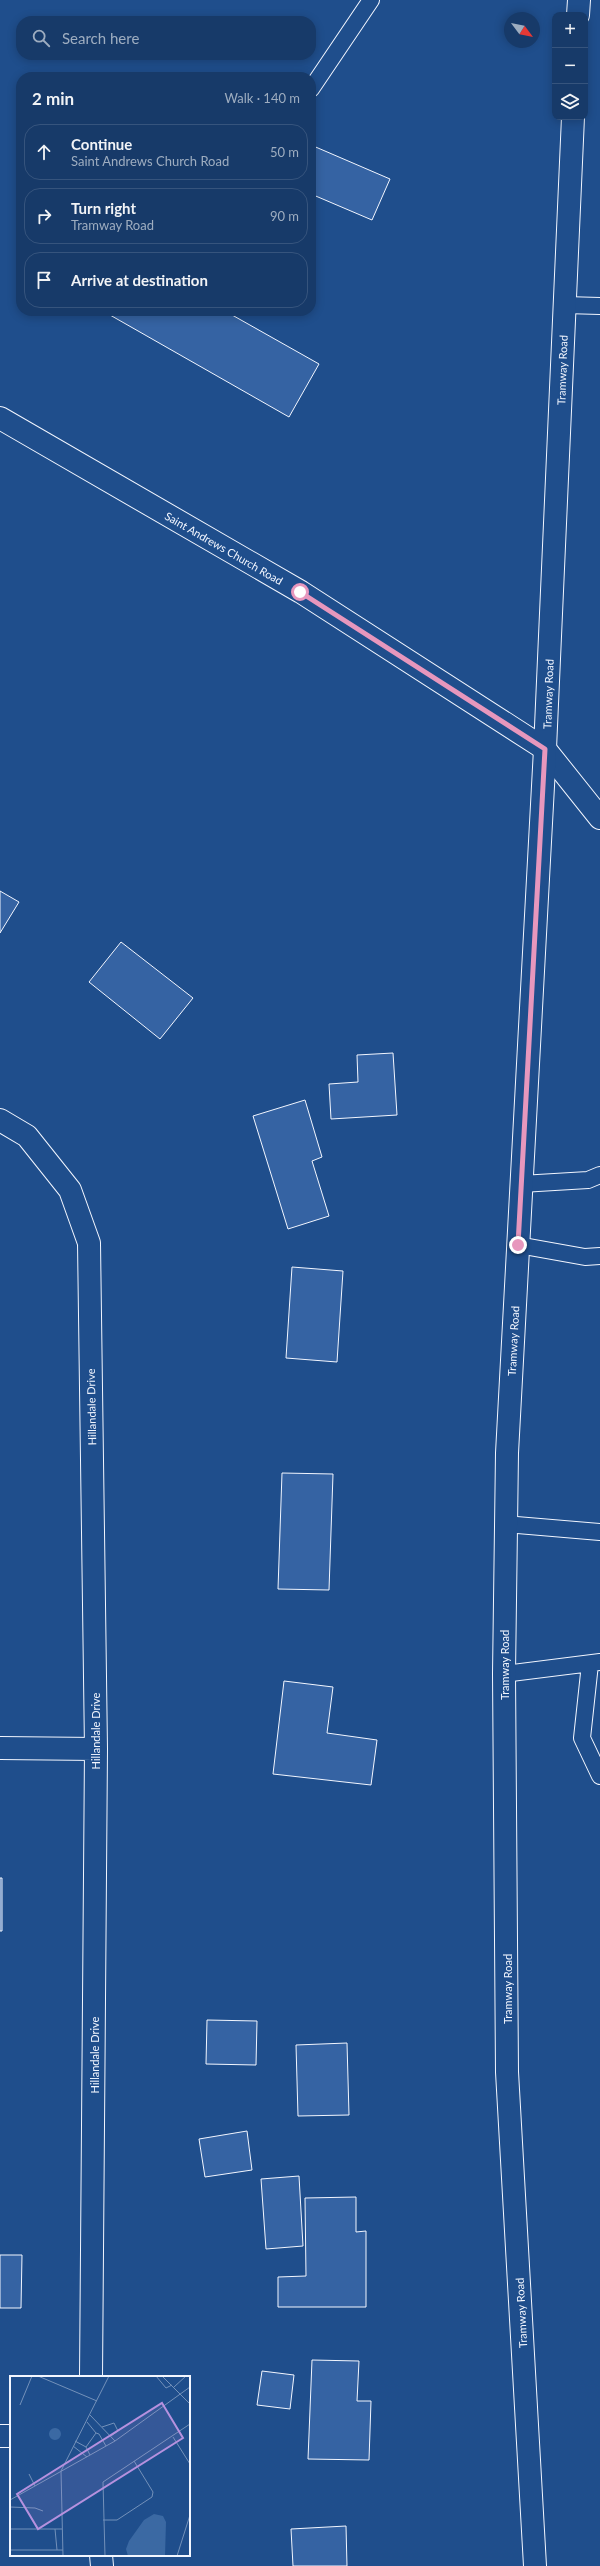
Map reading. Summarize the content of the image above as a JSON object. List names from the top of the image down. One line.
{"streets":{"main road":["Tramway Road","Saint Andrews Church Road","Hillandale Drive"]},"crossings":[["Tramway Road","Saint Andrews Church Road"]],"north":"bottom right","page":{"map_buttons":["+","−"],"search":"Search here","heading":["2 min","Walk · 140 m"],"list":[["Continue","Saint Andrews Church Road","50 m"],["Turn right","Tramway Road","90 m"],"Arrive at destination"]}}
